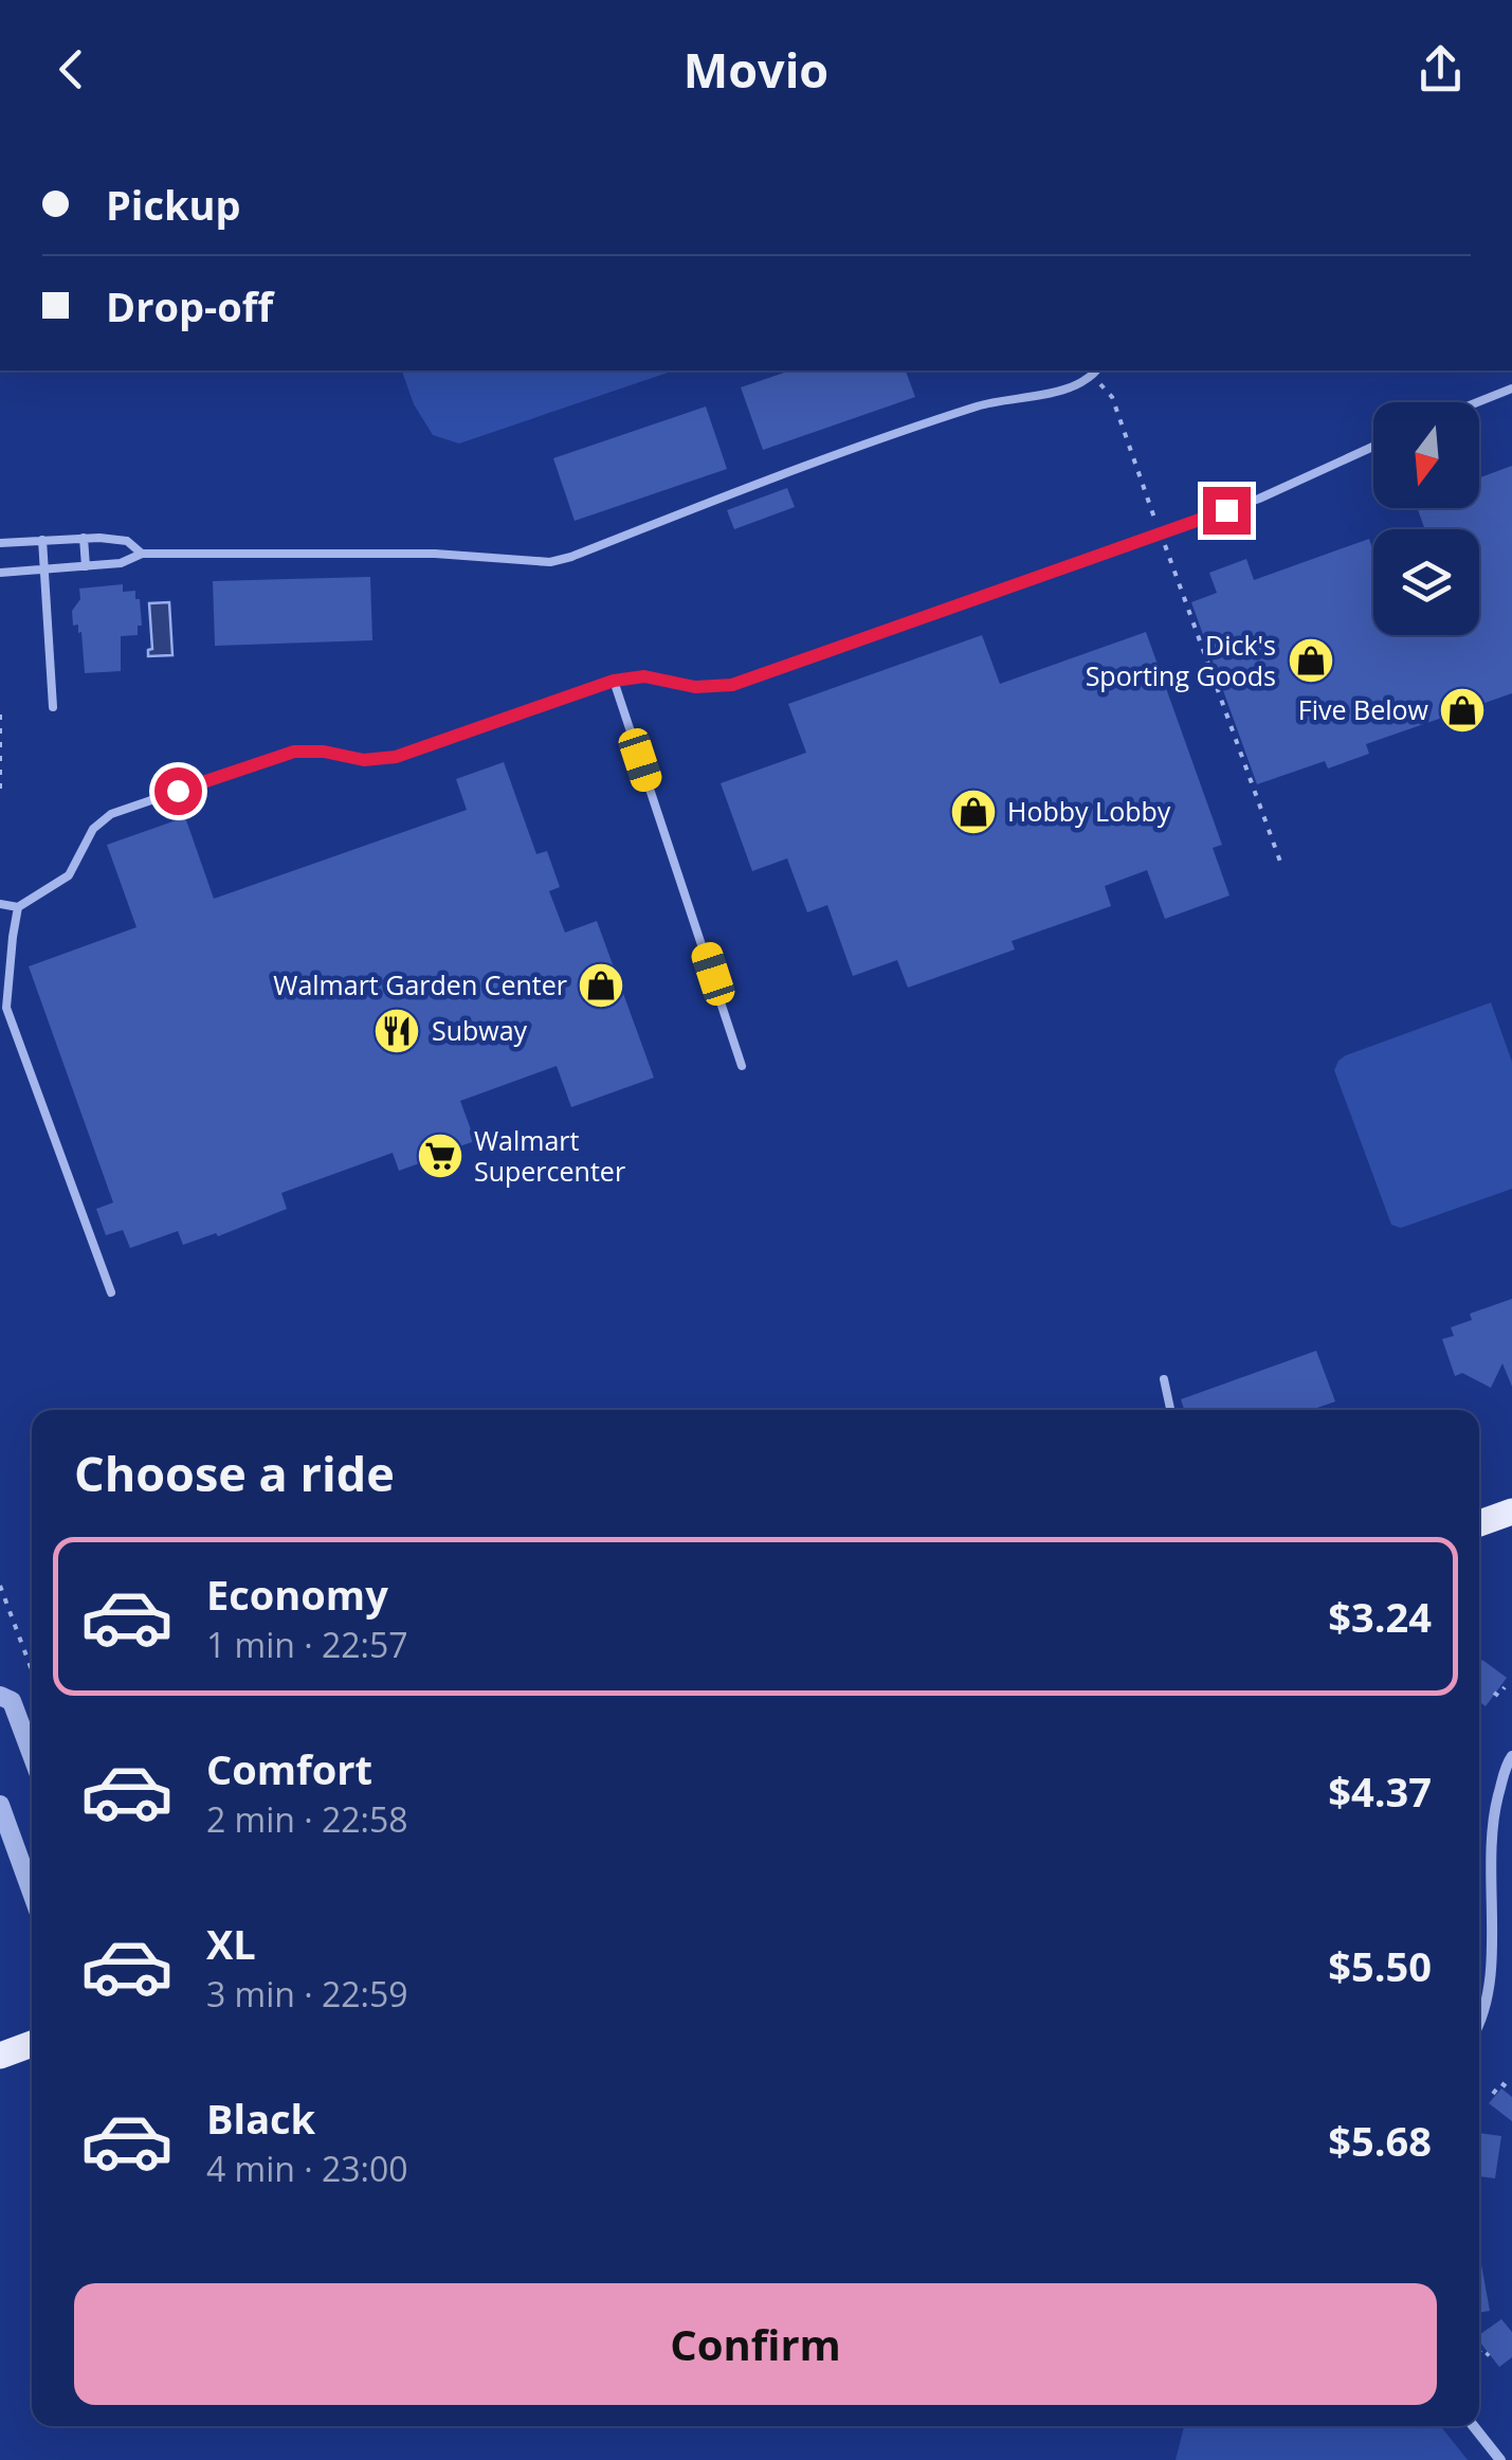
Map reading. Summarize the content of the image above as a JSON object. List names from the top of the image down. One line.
{"places":{"shop":["Dick's Sporting Goods","Five Below","Hobby Lobby","Walmart Garden Center"],"restaurant":["Subway"],"supermarket":["Walmart Supercenter"]},"north":"bottom","page":{"header":"Movio","banner":["Pickup","Drop-off"],"heading":"Choose a ride","list":[{"name":"Economy","note":"1 min · 22:57","value":"$3.24"},{"name":"Comfort","note":"2 min · 22:58","value":"$4.37"},{"name":"XL","note":"3 min · 22:59","value":"$5.50"},{"name":"Black","note":"4 min · 23:00","value":"$5.68"}],"buttons":"Confirm"}}
